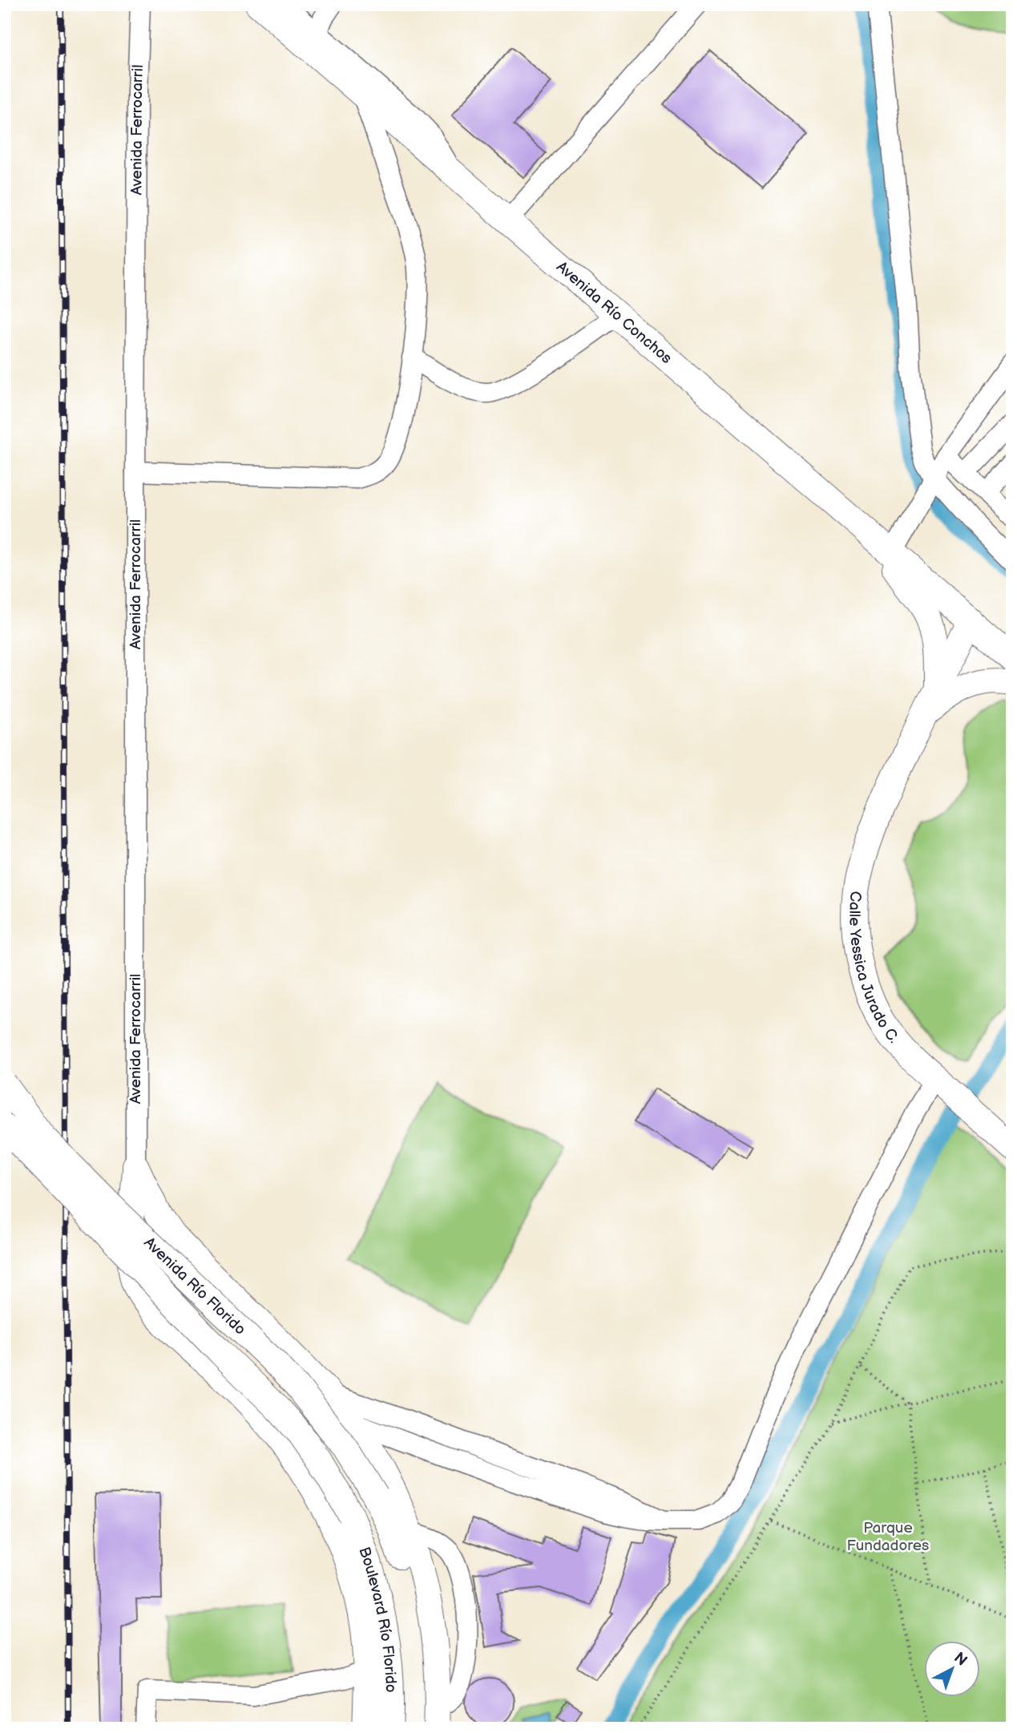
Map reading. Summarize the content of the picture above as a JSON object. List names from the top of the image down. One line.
{"streets":{"main road":["Avenida Río Conchos","Calle Yessica Jurado C.","Avenida Río Florido","Boulevard Río Florido"],"street":["Avenida Ferrocarril"]},"crossings":[["Avenida Río Conchos","Calle Yessica Jurado C."],["Avenida Río Florido","Boulevard Río Florido"]],"parks":["Parque Fundadores"],"north":"top right"}
